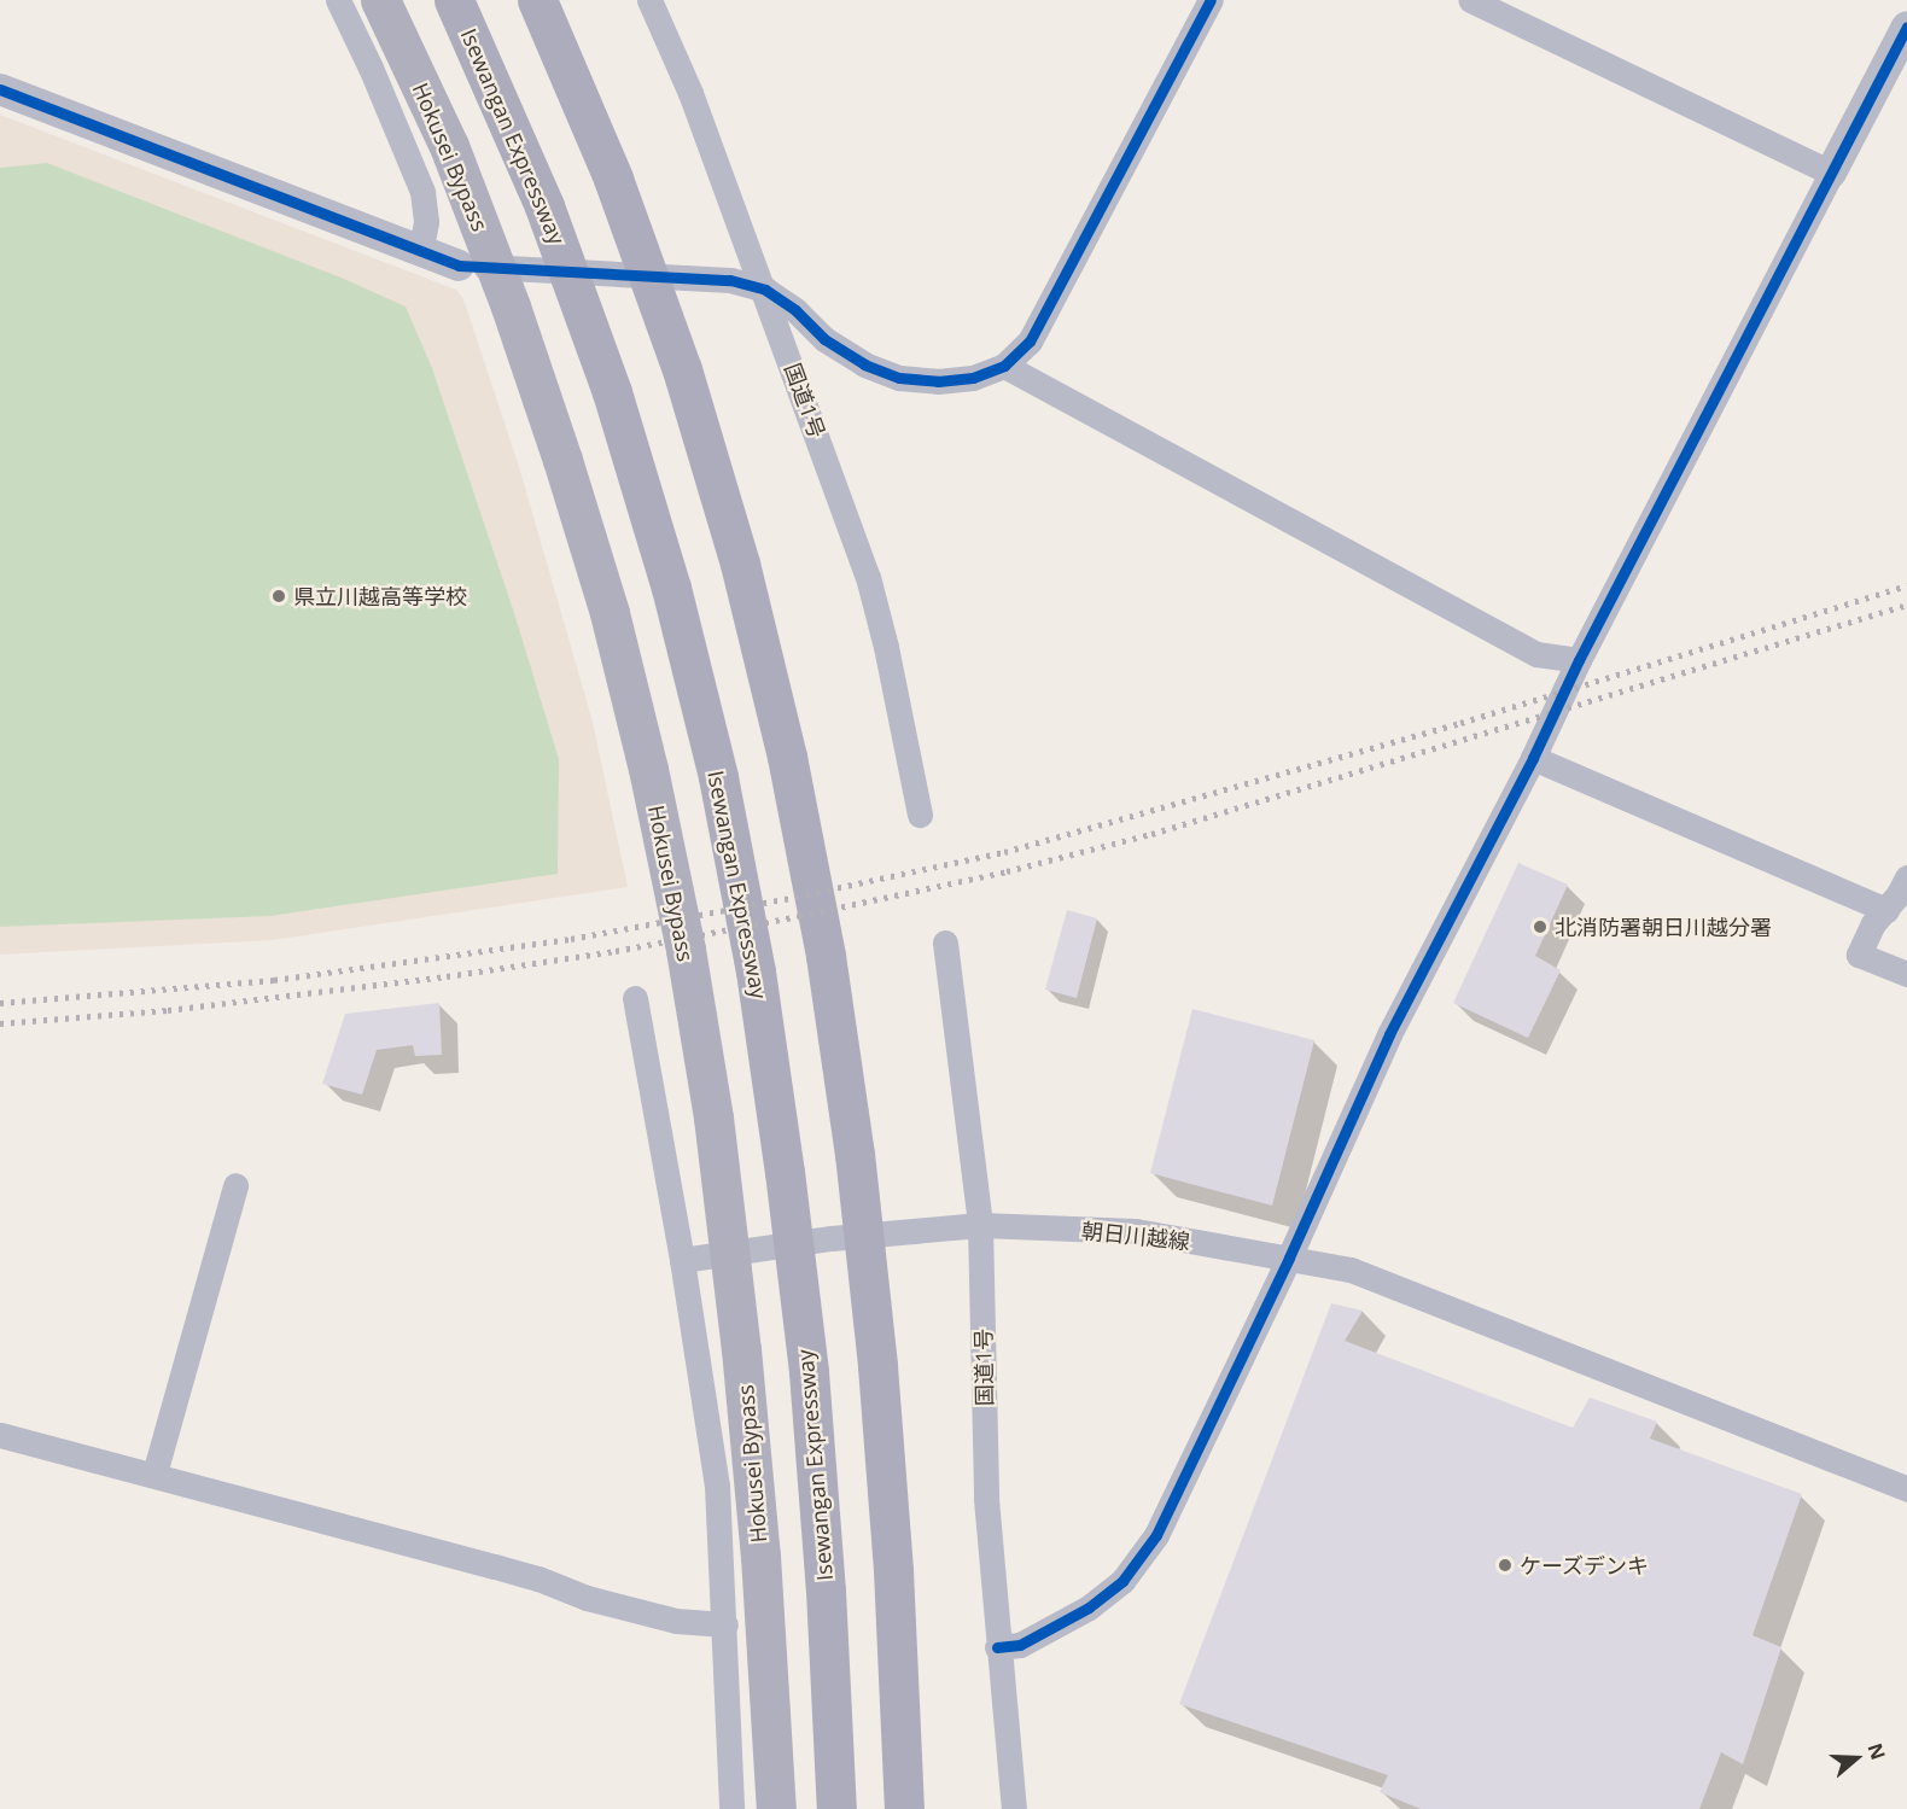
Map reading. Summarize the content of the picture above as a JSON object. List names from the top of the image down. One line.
{"streets":{"highway":["Isewangan Expressway","Hokusei Bypass"],"street":["国道1号","朝日川越線"]},"crossings":[["国道1号","朝日川越線"]],"places":["県立川越高等学校","北消防署朝日川越分署","ケーズデンキ"],"north":"right"}
